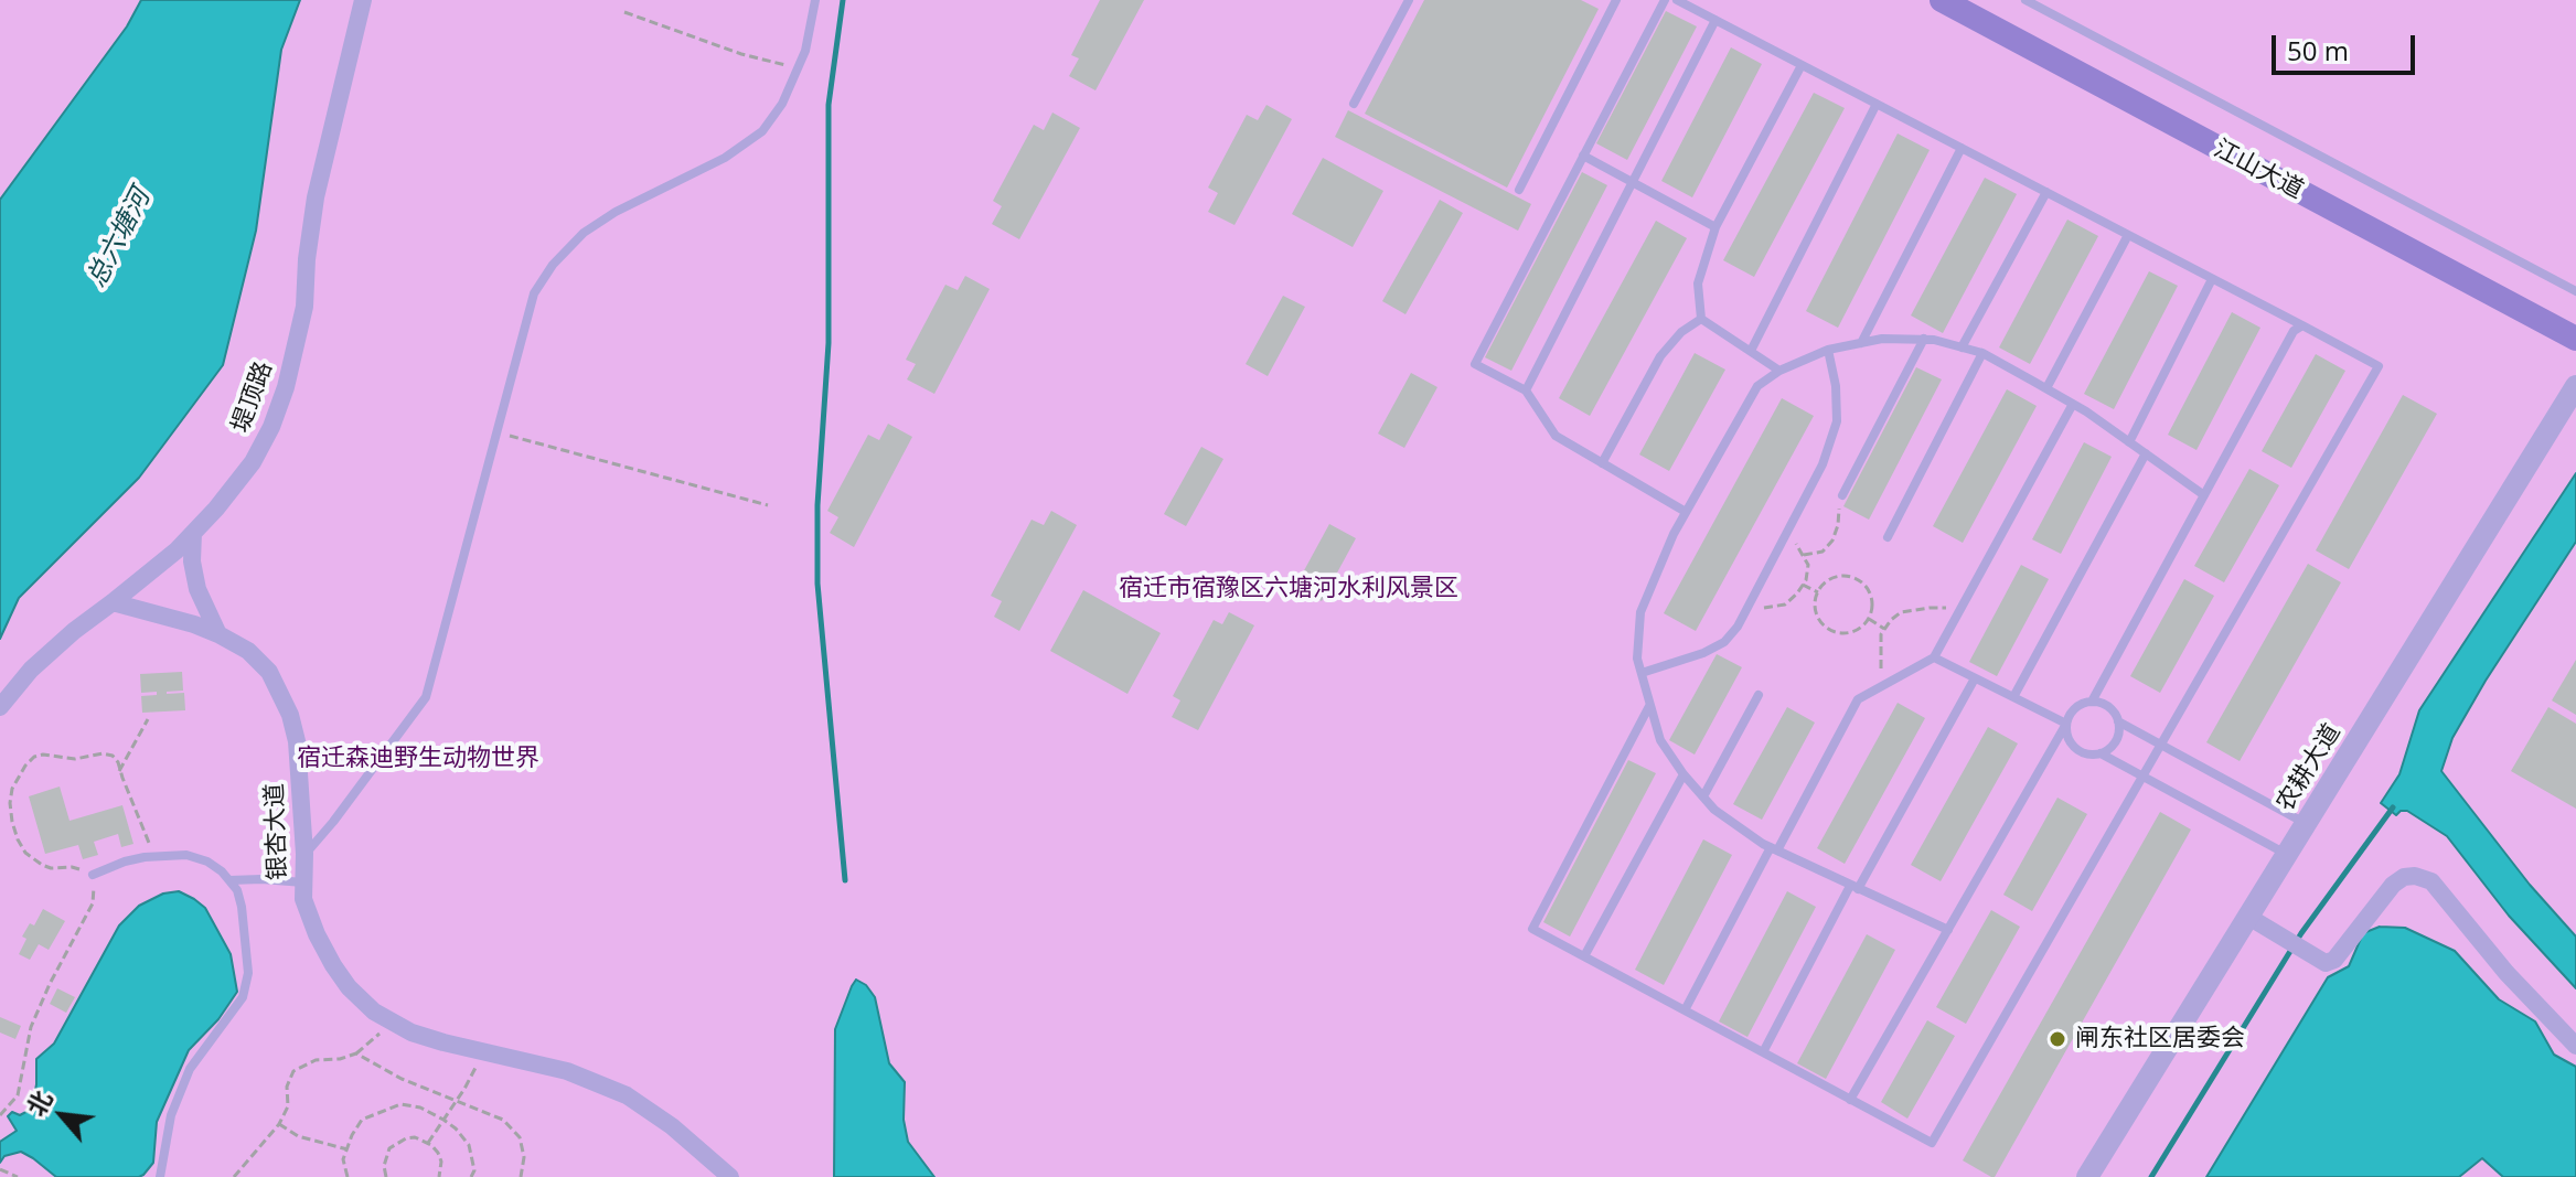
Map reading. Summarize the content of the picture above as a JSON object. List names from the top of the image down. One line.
{"streets":{"main road":["江山大道"],"street":["堤顶路","农耕大道","银杏大道"]},"crossings":[["堤顶路","银杏大道"]],"water":["总六塘河"],"parks":["宿迁市宿豫区六塘河水利风景区","宿迁森迪野生动物世界"],"places":["闸东社区居委会"],"scale_bar":"50 m","north":"top left"}
